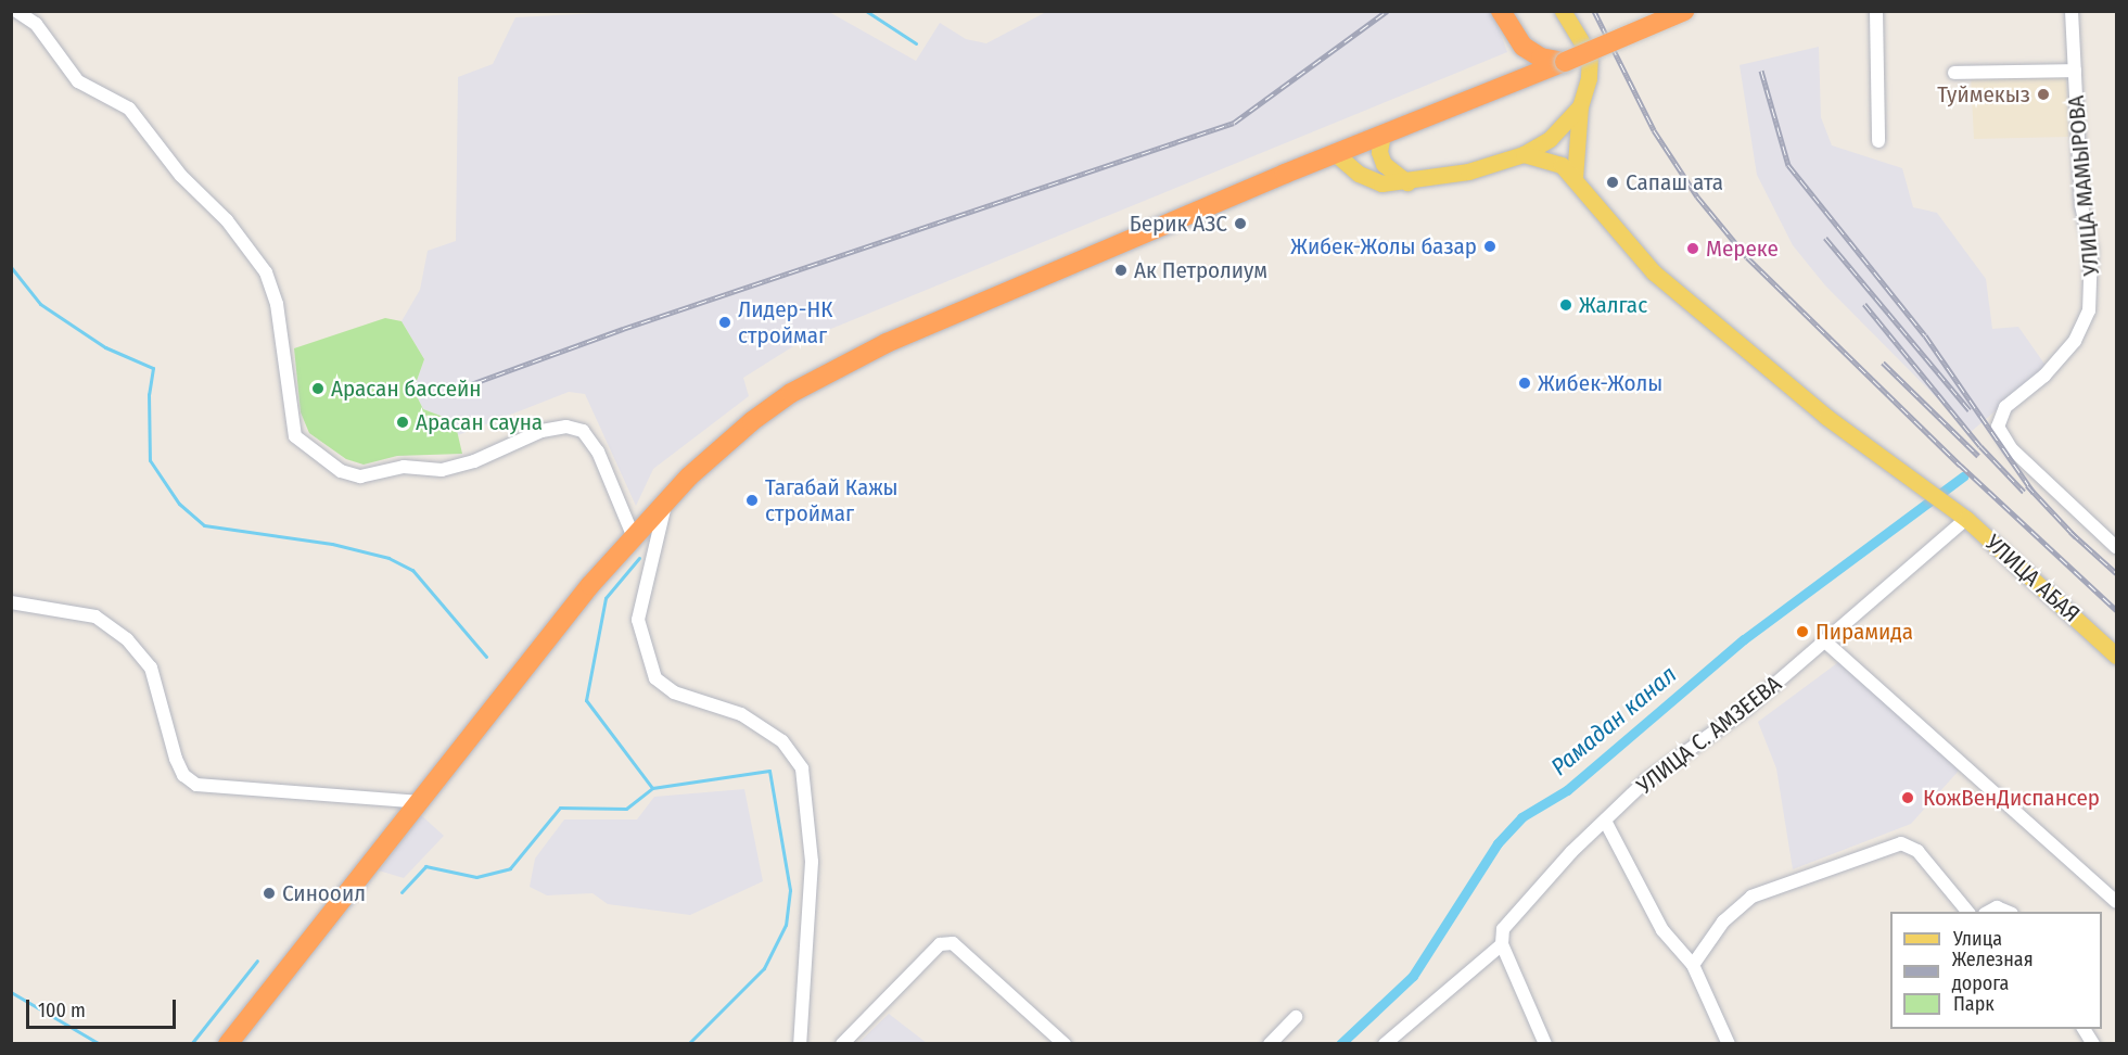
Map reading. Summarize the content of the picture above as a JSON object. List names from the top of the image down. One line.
{"streets":{"main road":["УЛИЦА АБАЯ"],"street":["УЛИЦА МАМЫРОВА","УЛИЦА С. АМЗЕЕВА"]},"crossings":[["УЛИЦА АБАЯ","УЛИЦА С. АМЗЕЕВА"]],"water":["Рамадан канал"],"places":["Туймекыз","Сапаш ата","Берик АЗС","Жибек-Жолы базар","Мереке","Ак Петролиум","Жалгас","Лидер-НК строймаг","Жибек-Жолы","Арасан бассейн","Арасан сауна","Тагабай Кажы строймаг","Пирамида","КожВенДиспансер","Синооил"],"legend":["Улица","Железная дорога","Парк"],"scale_bar":"100 m"}
